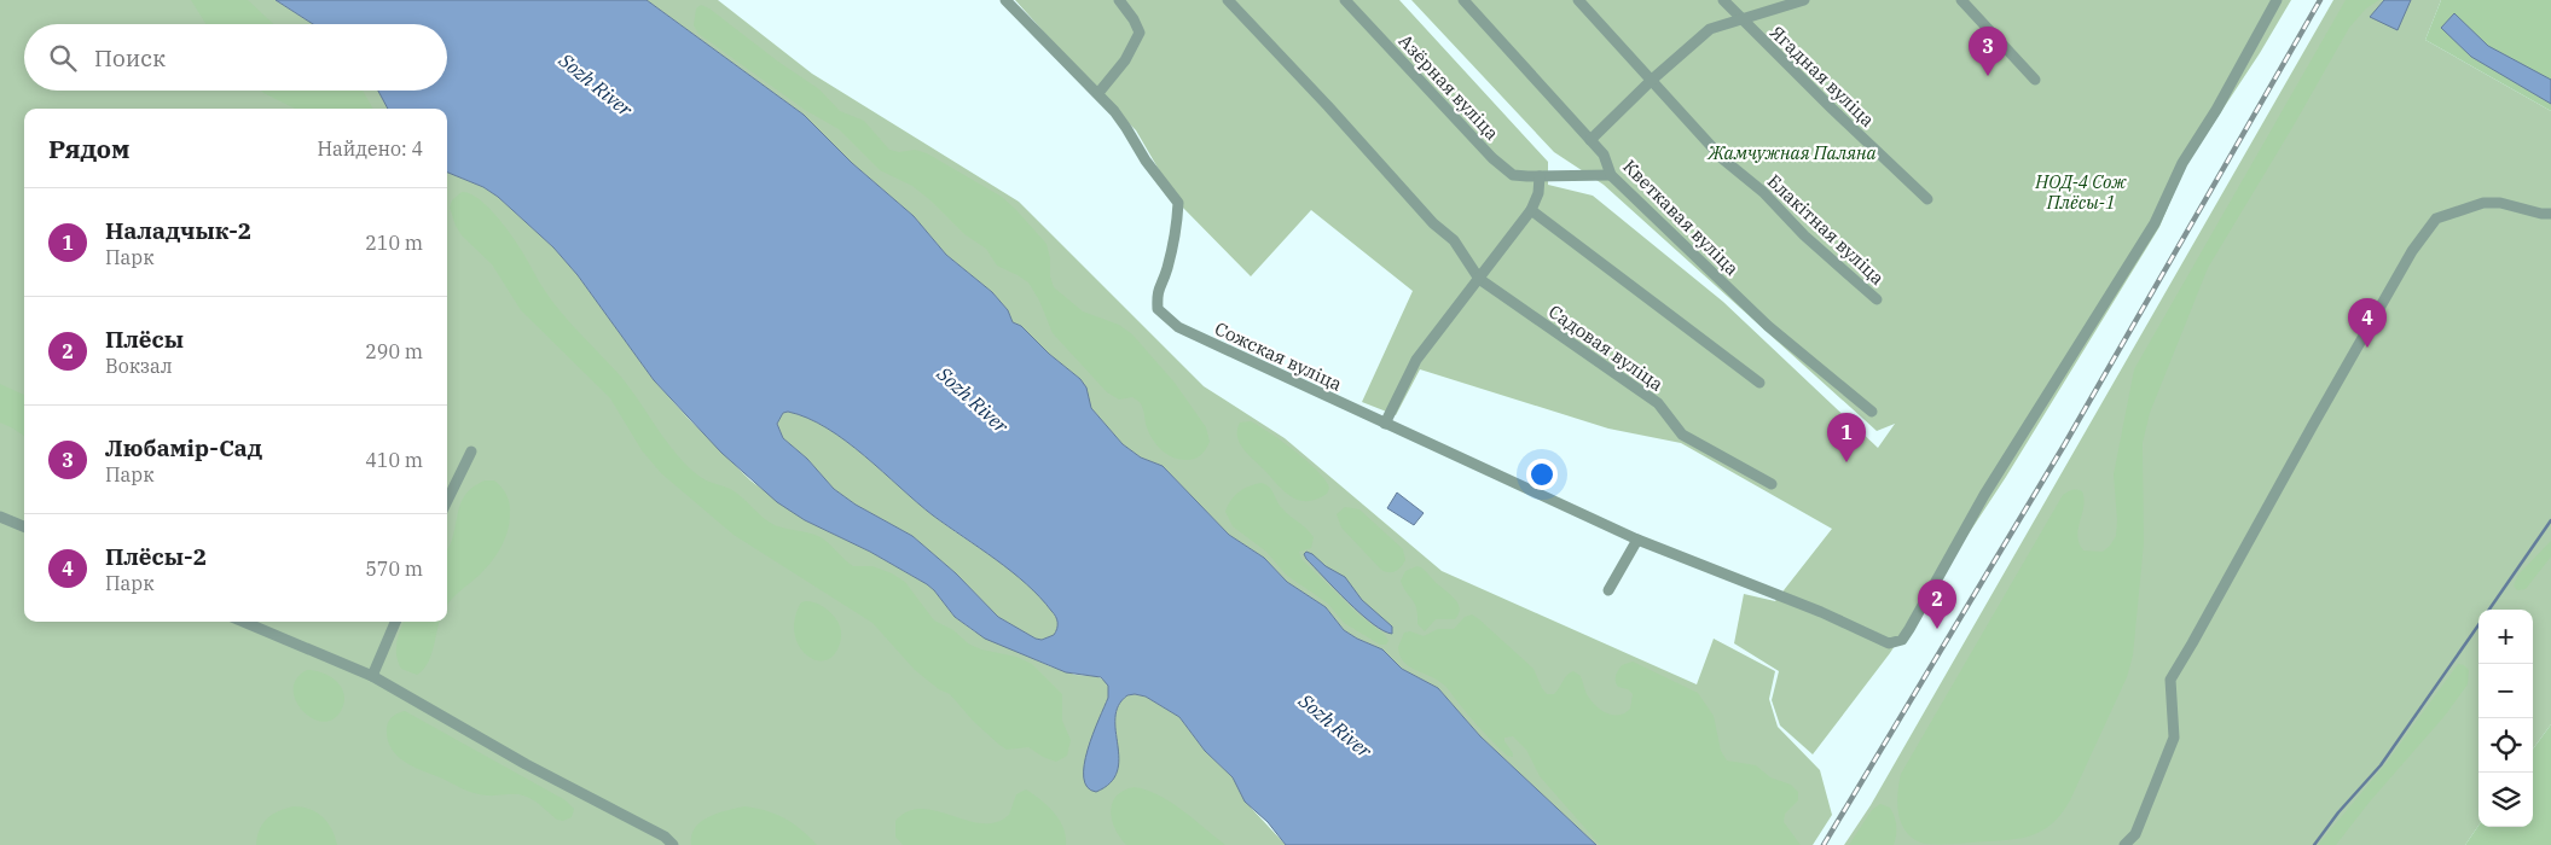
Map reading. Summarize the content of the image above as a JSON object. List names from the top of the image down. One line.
{"streets":{"street":["Ягадная вуліца","Азёрная вуліца","Кветкавая вуліца","Блакітная вуліца","Садовая вуліца","Сожская вуліца"]},"crossings":[["Азёрная вуліца","Кветкавая вуліца"]],"water":["Sozh River"],"parks":["Жамчужная Паляна","НОД-4 Сож Плёсы-1"],"page":{"search":"Поиск","pins":["3","4","1","2"],"heading":["Рядом","Найдено: 4"],"list":[{"mark":"1","name":"Наладчык-2","note":"Парк","value":"210 m"},{"mark":"2","name":"Плёсы","note":"Вокзал","value":"290 m"},{"mark":"3","name":"Любамір-Сад","note":"Парк","value":"410 m"},{"mark":"4","name":"Плёсы-2","note":"Парк","value":"570 m"}],"map_buttons":["+","−"]}}
